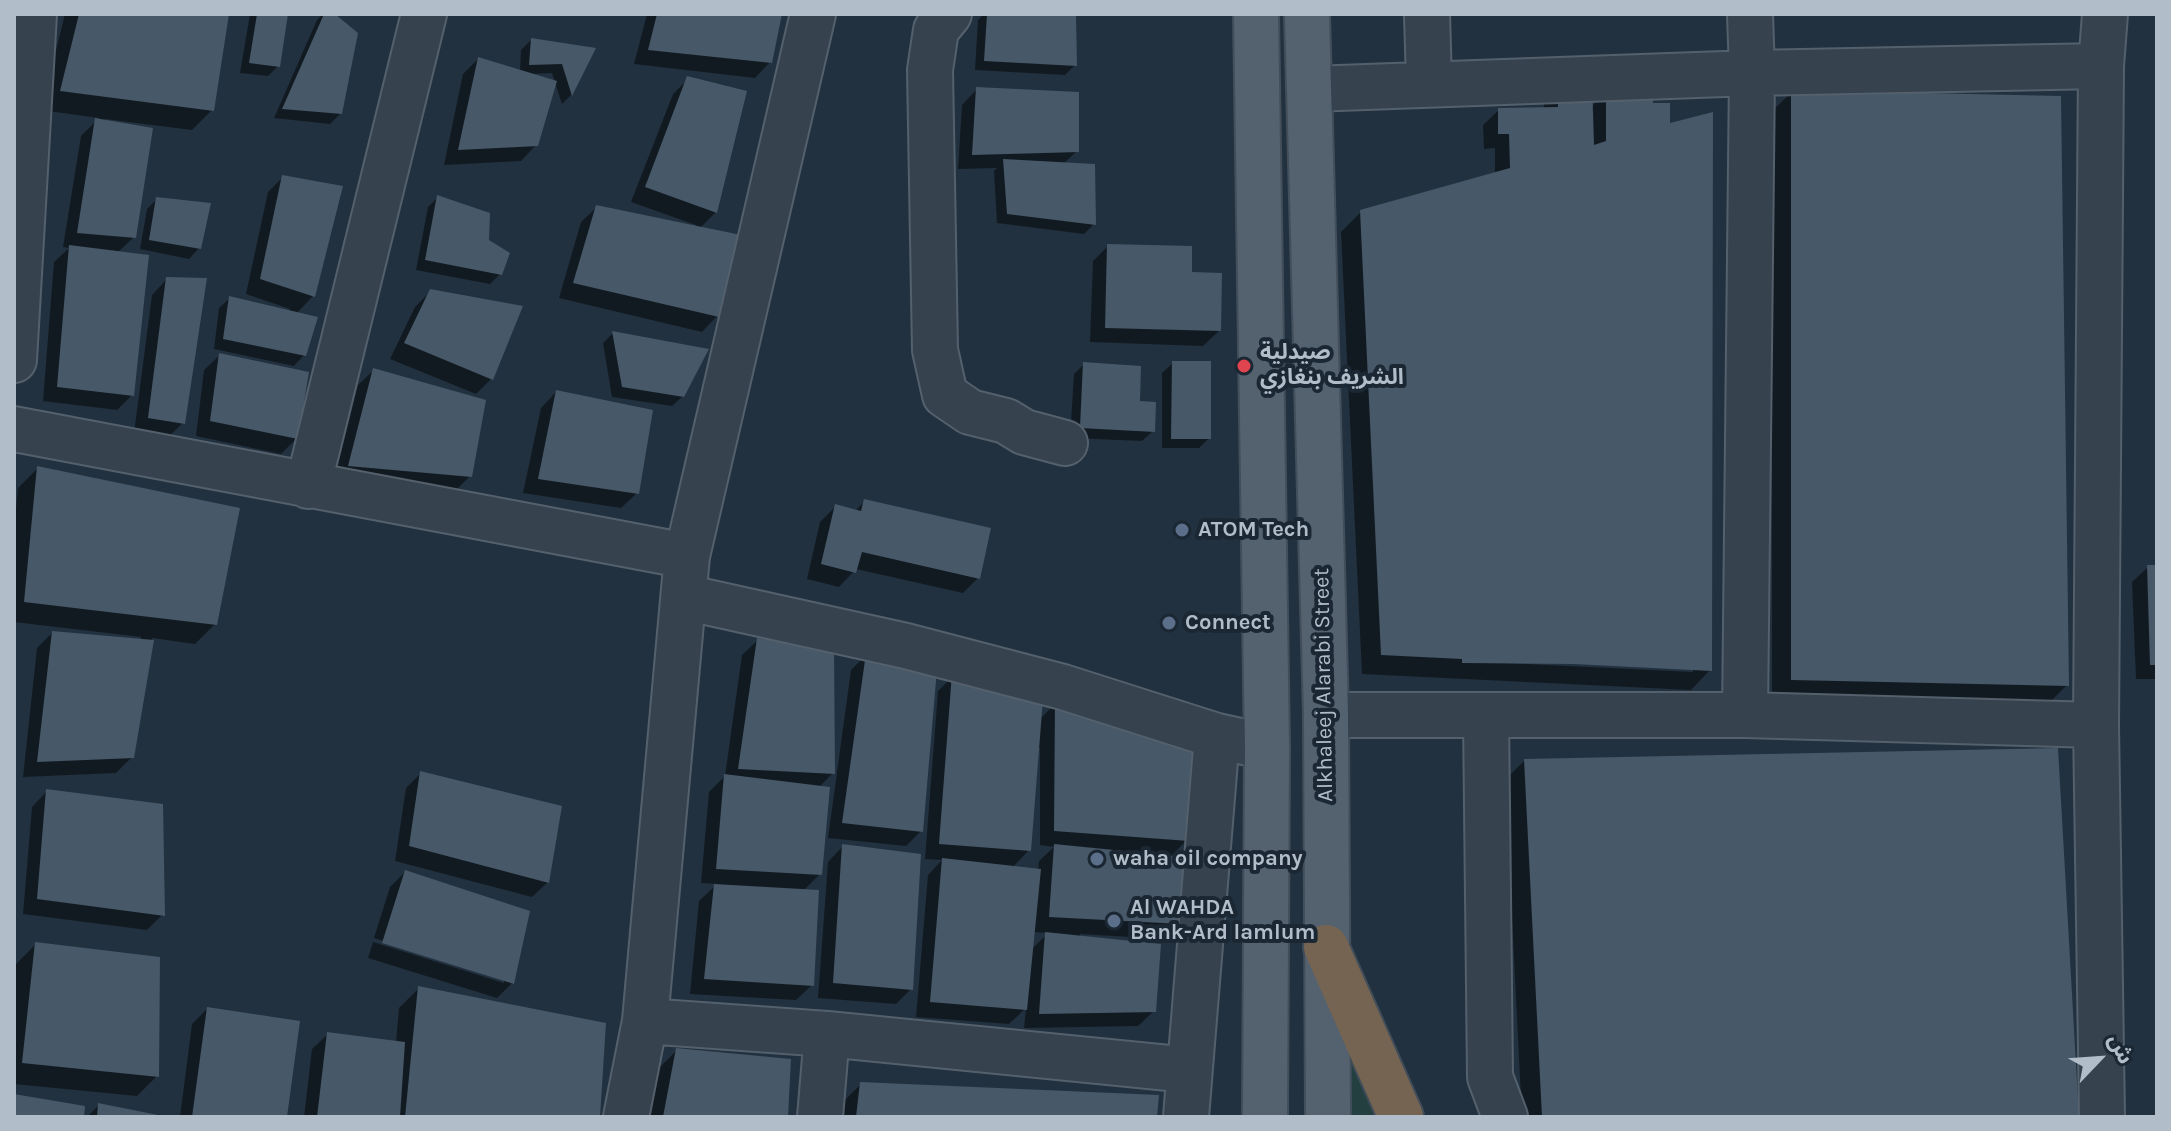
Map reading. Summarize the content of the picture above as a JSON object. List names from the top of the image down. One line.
{"streets":{"main road":["Alkhaleej Alarabi Street"]},"places":["صيدلية الشريف بنغازي","ATOM Tech","Connect","waha oil company","Al WAHDA Bank-Ard lamlum"],"north":"top right"}
